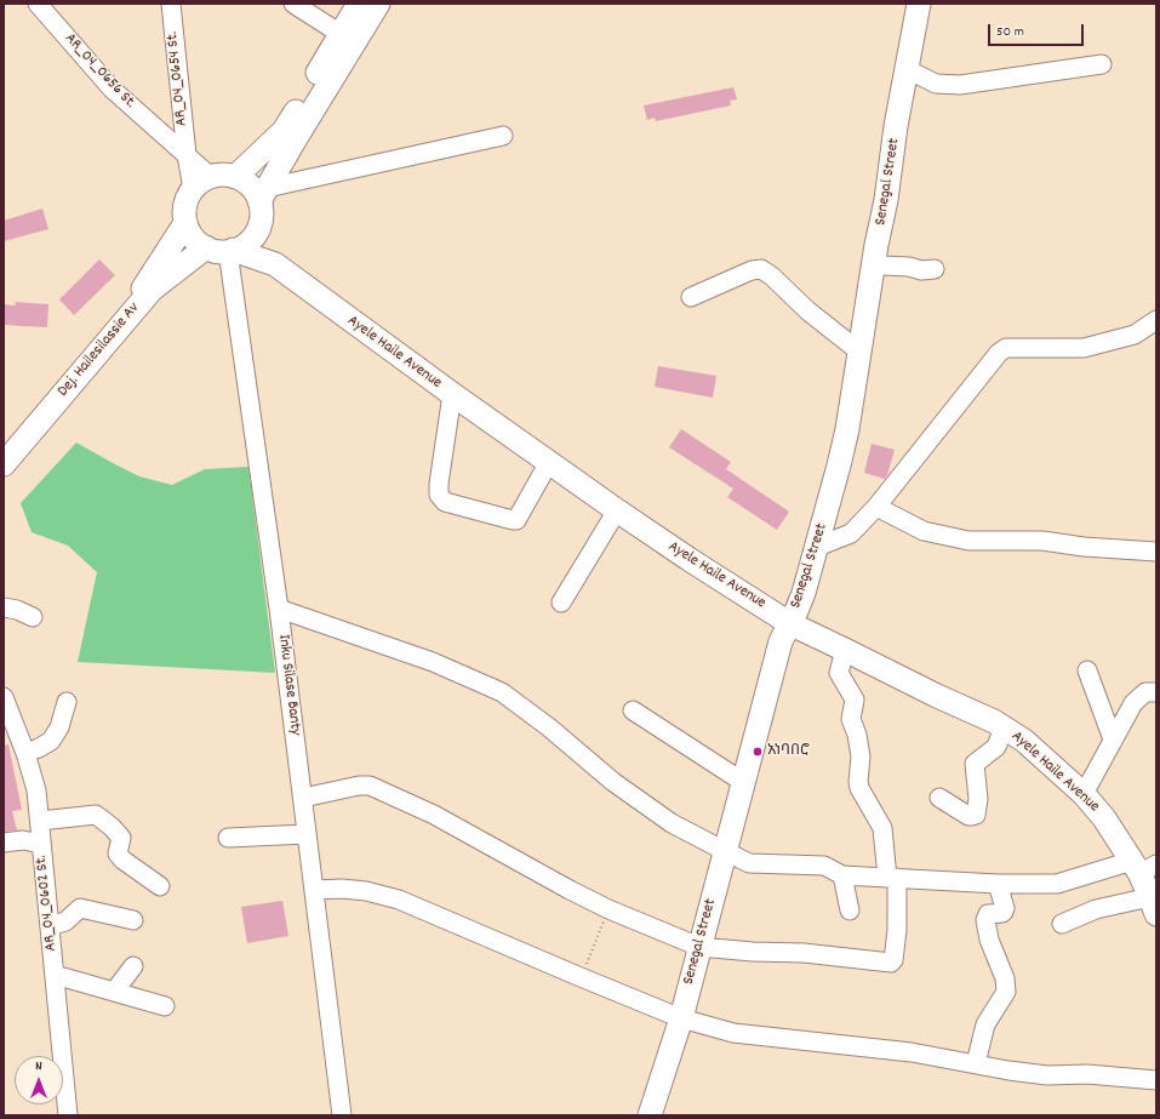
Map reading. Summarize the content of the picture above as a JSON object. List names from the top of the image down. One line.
{"streets":{"main road":["Senegal Street","Dej. Hailesilassie Av","Ayele Haile Avenue"],"street":["AR_04_0656 St.","AR_04_0654 St.","Inku Silase Banty","AR_04_0602 St."]},"crossings":[["AR_04_0656 St.","AR_04_0654 St."],["Senegal Street","Ayele Haile Avenue"],["Dej. Hailesilassie Av","Ayele Haile Avenue"],["Dej. Hailesilassie Av","Inku Silase Banty"],["Ayele Haile Avenue","Inku Silase Banty"]],"places":["አነባበሮ"],"scale_bar":"50 m","north":"top"}
